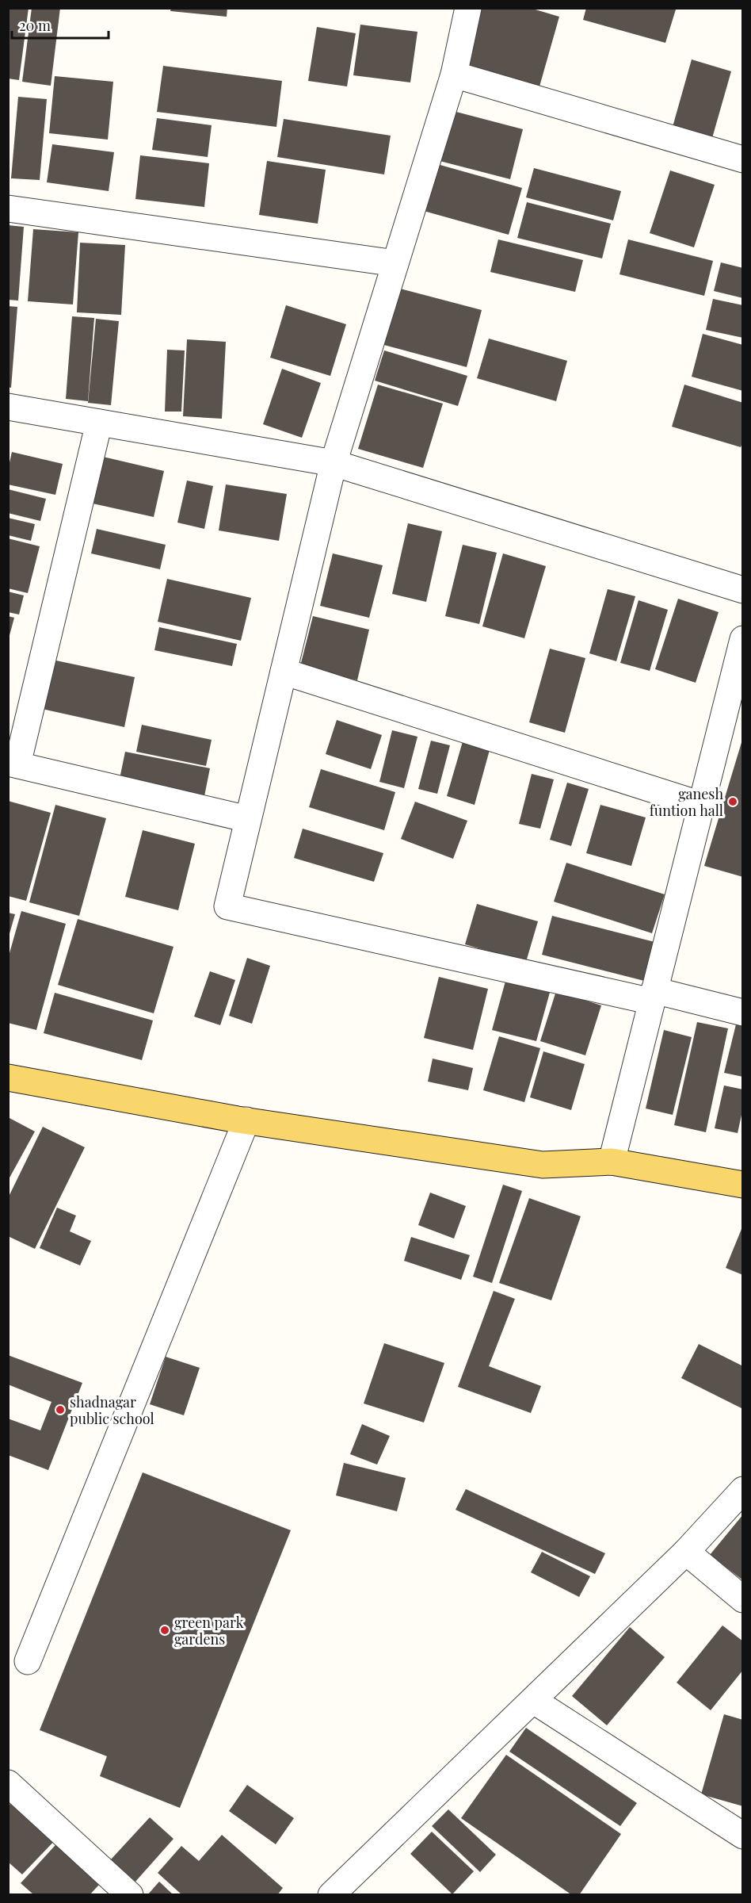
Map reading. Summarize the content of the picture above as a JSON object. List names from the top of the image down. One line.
{"places":["ganesh funtion hall","shadnagar public school","green park gardens"],"scale_bar":"20 m"}
